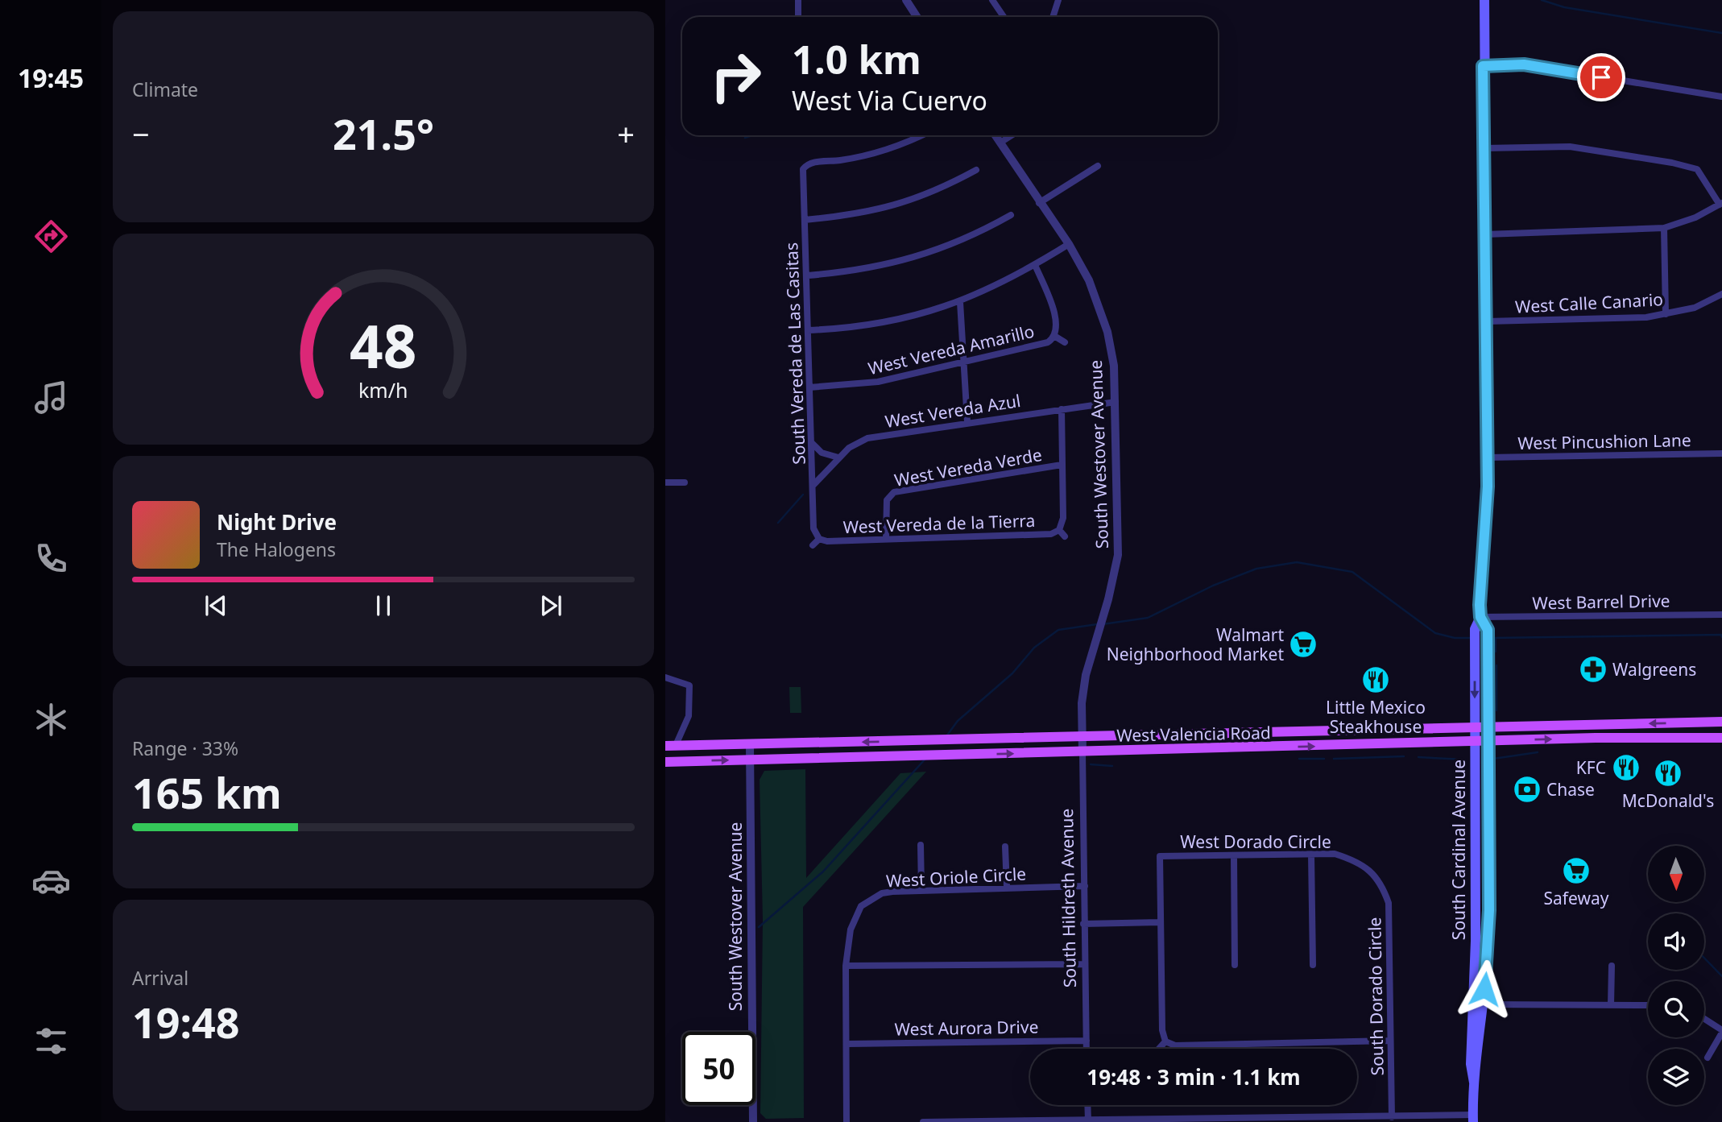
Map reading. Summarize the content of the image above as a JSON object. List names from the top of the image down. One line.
{"streets":{"main road":["West Valencia Road","South Cardinal Avenue"],"street":["West Calle Canario","West Vereda Amarillo","South Vereda de Las Casitas","West Vereda Azul","West Pincushion Lane","South Westover Avenue","West Vereda Verde","West Vereda de la Tierra","West Barrel Drive","West Dorado Circle","West Oriole Circle","South Hildreth Avenue","South Dorado Circle","West Aurora Drive"]},"crossings":[["West Calle Canario","South Cardinal Avenue"],["West Vereda Amarillo","South Vereda de Las Casitas"],["South Vereda de Las Casitas","West Vereda Azul"],["South Vereda de Las Casitas","West Vereda de la Tierra"],["West Vereda Azul","South Westover Avenue"],["West Pincushion Lane","South Cardinal Avenue"],["South Westover Avenue","West Valencia Road"],["South Westover Avenue","South Hildreth Avenue"],["West Vereda Verde","West Vereda de la Tierra"],["West Barrel Drive","South Cardinal Avenue"],["West Valencia Road","South Cardinal Avenue"],["West Valencia Road","South Hildreth Avenue"],["West Dorado Circle","South Dorado Circle"],["West Oriole Circle","South Hildreth Avenue"],["West Oriole Circle","West Aurora Drive"],["South Hildreth Avenue","West Aurora Drive"]],"places":{"supermarket":["Walmart Neighborhood Market","Safeway"],"pharmacy":["Walgreens"],"restaurant":["Little Mexico Steakhouse","KFC","McDonald's"],"bank":["Chase"]},"north":"bottom","page":{"tabs":"19:45","tile":["Climate",["Range · 33%","165 km"],["Arrival","19:48"]],"turn":["1.0 km","West Via Cuervo"],"heat":["−","21.5°","+"],"song":["Night Drive","The Halogens"],"limit":"50","trip":"19:48 · 3 min · 1.1 km","gauge":["48","km/h"]}}
